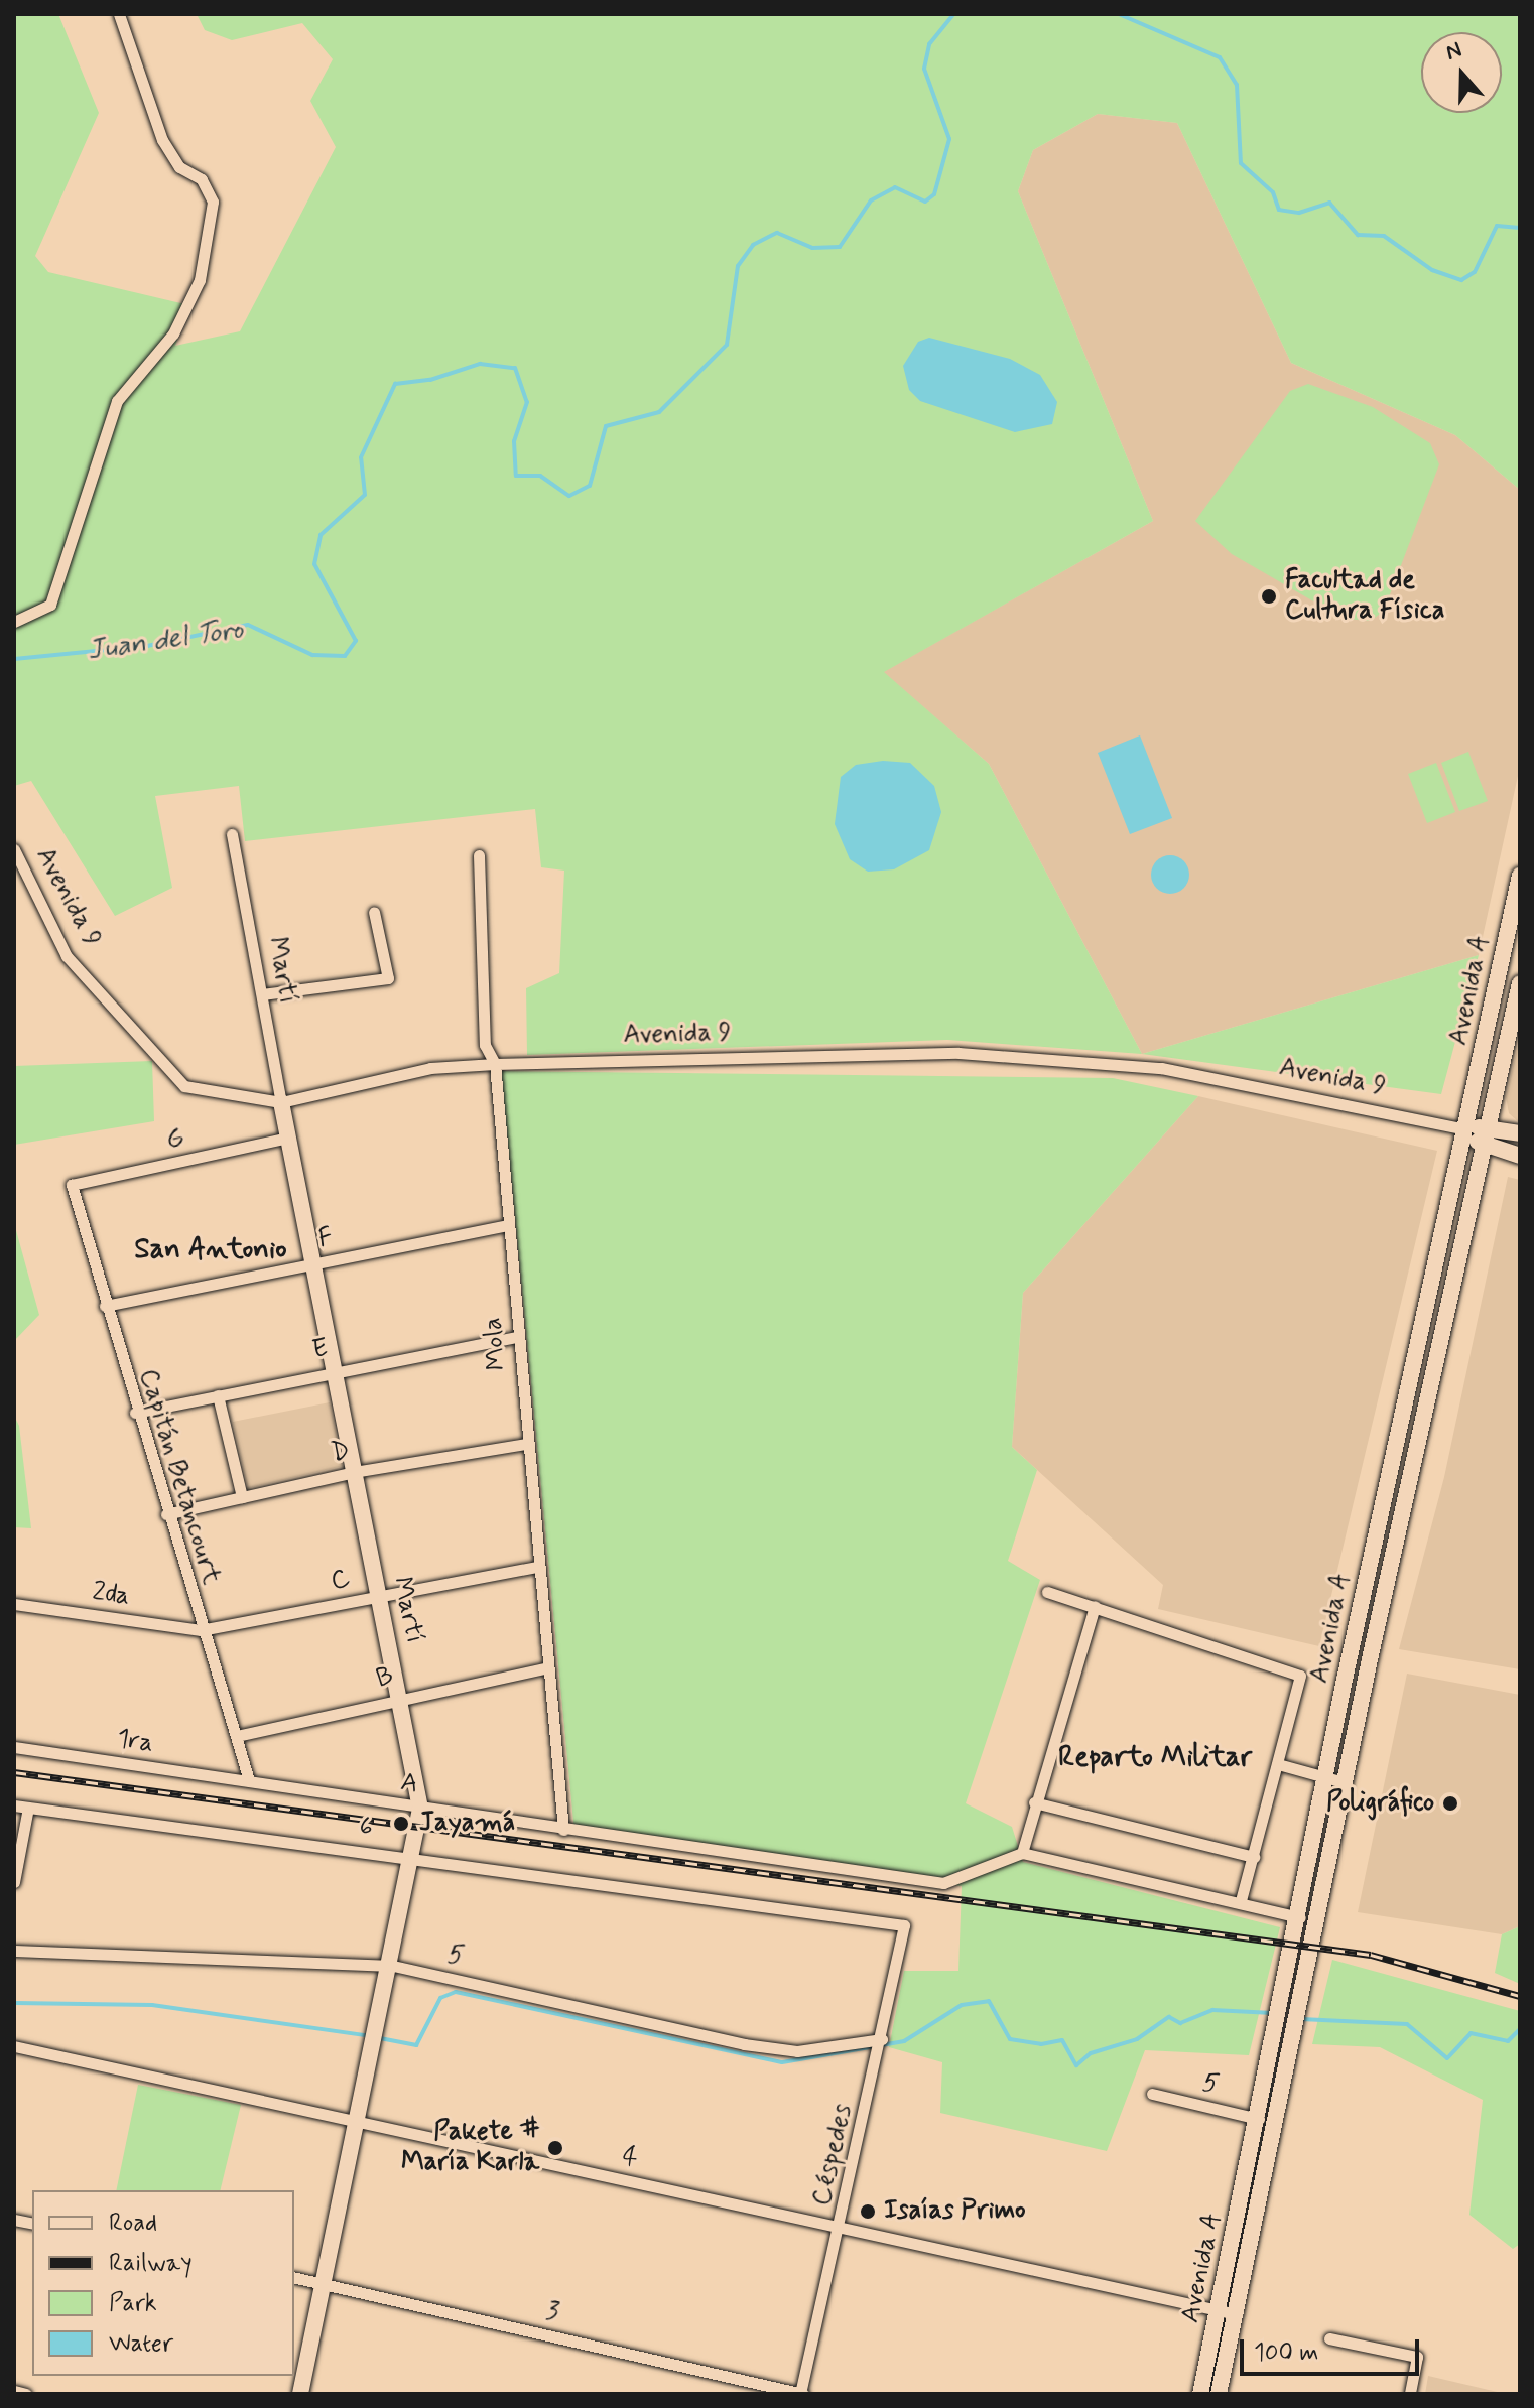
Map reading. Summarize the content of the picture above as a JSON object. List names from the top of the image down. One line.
{"streets":{"main road":["Avenida 9","Martí","Avenida A"],"street":["G","F","Mola","E","D","Capitán Betancourt","C","2da","B","1ra","A","6","5","Céspedes","4","3"]},"crossings":[["Avenida 9","Martí"],["Avenida 9","Avenida A"],["Avenida 9","Mola"],["Martí","G"],["Martí","F"],["Martí","E"],["Martí","D"],["Martí","C"],["Martí","B"],["Martí","A"],["Martí","6"],["Martí","5"],["Martí","4"],["Martí","3"],["Avenida A","5"],["Avenida A","4"],["G","Capitán Betancourt"],["F","Mola"],["F","Capitán Betancourt"],["Mola","E"],["Mola","D"],["Mola","C"],["Mola","B"],["Mola","A"],["E","Capitán Betancourt"],["D","Capitán Betancourt"],["Capitán Betancourt","C"],["Capitán Betancourt","2da"],["Capitán Betancourt","B"],["Capitán Betancourt","1ra"],["Capitán Betancourt","A"],["C","2da"],["1ra","A"],["6","Céspedes"],["5","Céspedes"],["Céspedes","4"],["Céspedes","3"]],"districts":["San Antonio","Reparto Militar"],"water":["Juan del Toro"],"places":["Facultad de Cultura Física","Poligráfico","Jayamá","Pakete # María Karla","Isaías Primo"],"legend":["Road","Railway","Park","Water"],"scale_bar":"100 m","north":"top"}
